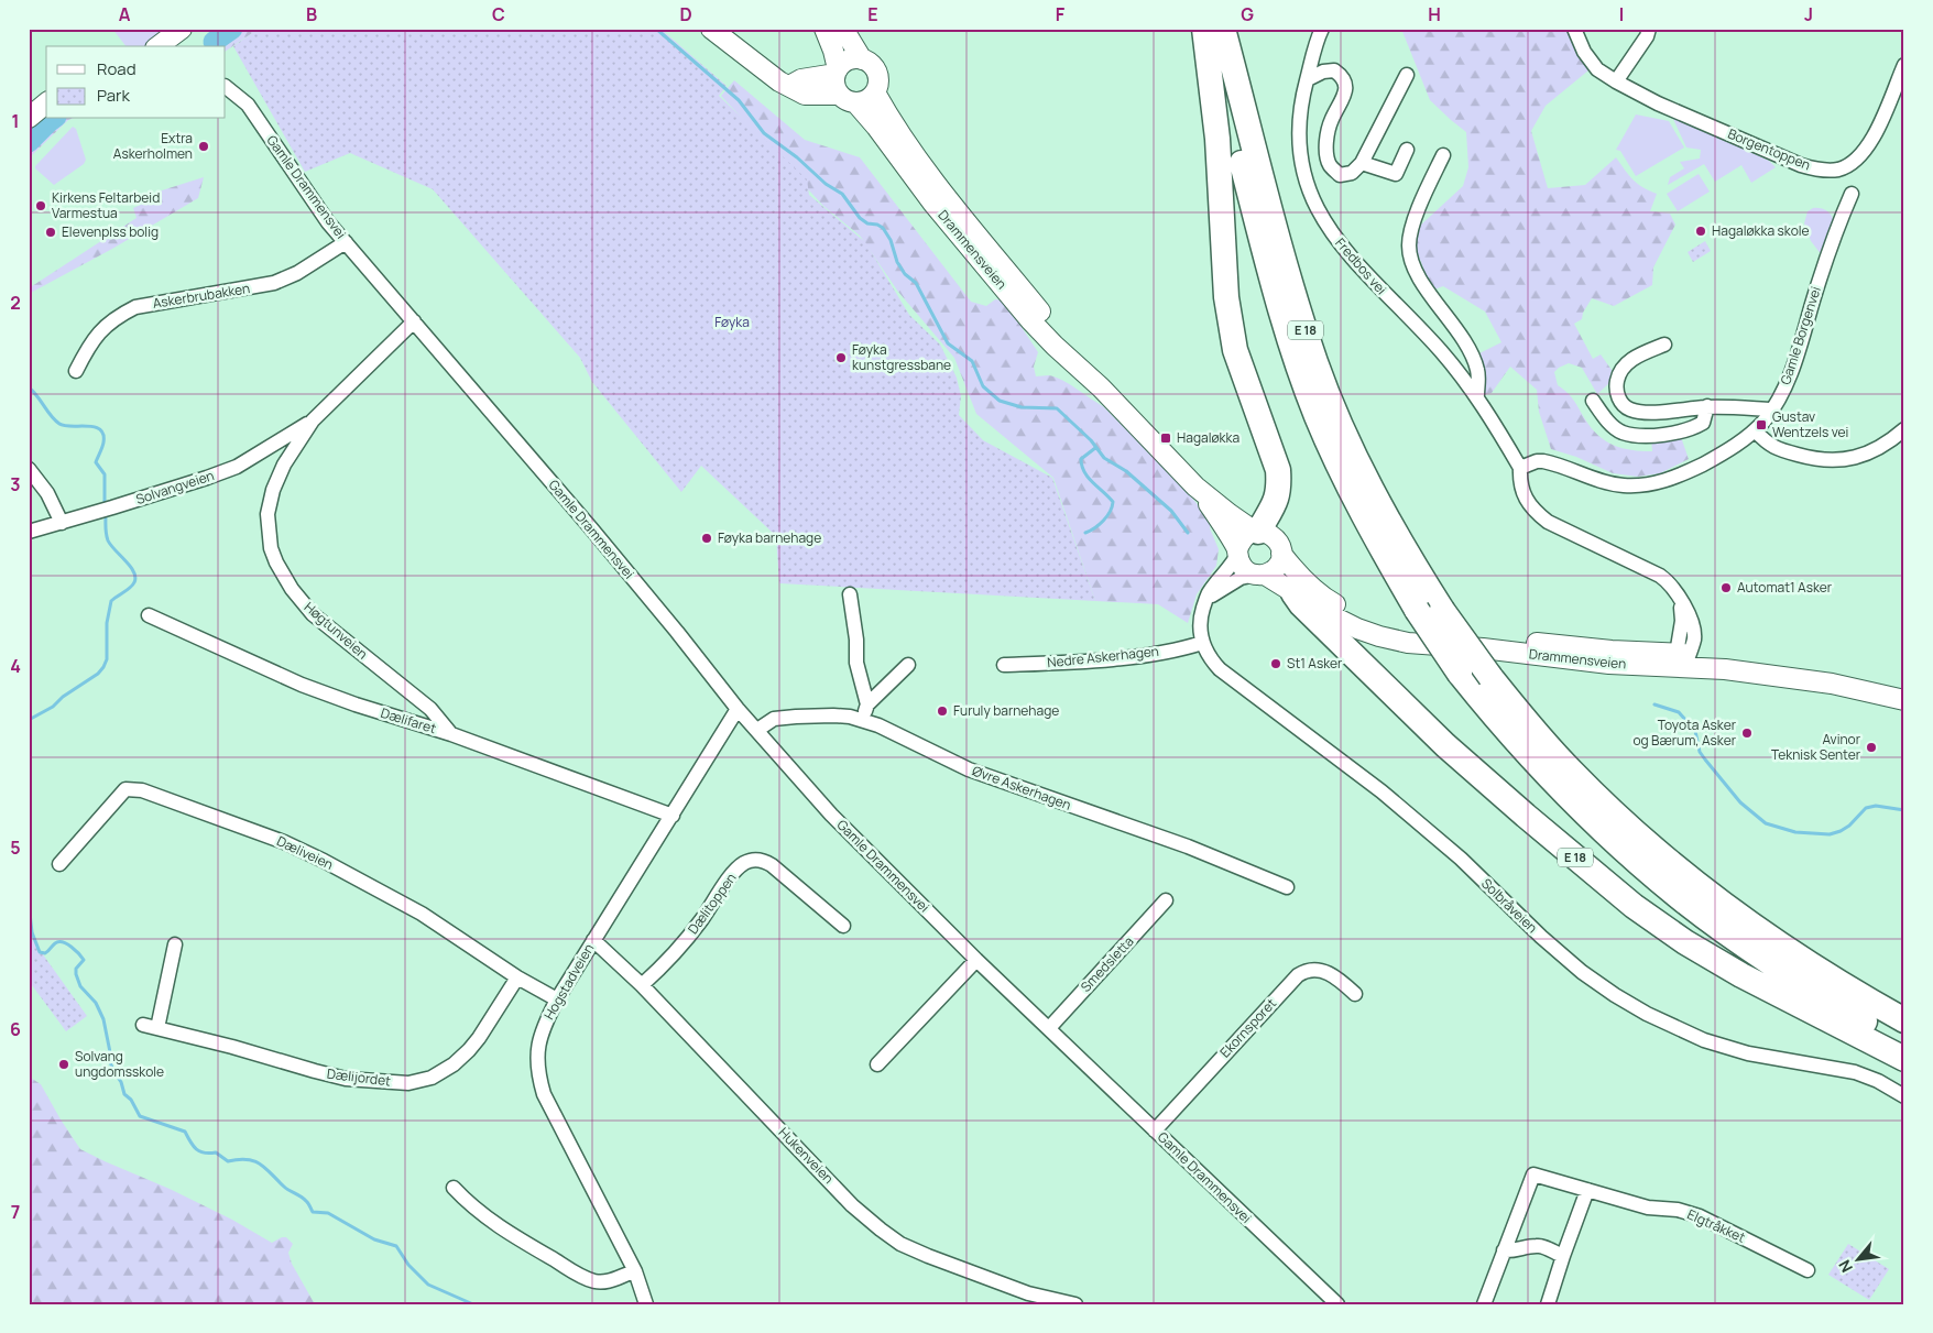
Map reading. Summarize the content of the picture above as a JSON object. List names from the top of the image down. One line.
{"streets":{"highway":["E 18"],"main road":["Drammensveien"],"street":["Borgentoppen","Gamle Drammensvei","Fredbos vei","Askerbrubakken","Gamle Borgenvei","Solvangveien","Høgtunveien","Nedre Askerhagen","Dælifaret","Øvre Askerhagen","Dæliveien","Dælitoppen","Solbråveien","Smedsletta","Hogstadveien","Ekornsporet","Dælijordet","Hukenveien","Elgtråkket"]},"crossings":[["Gamle Drammensvei","Askerbrubakken"],["Gamle Drammensvei","Høgtunveien"],["Gamle Drammensvei","Øvre Askerhagen"],["Gamle Drammensvei","Smedsletta"],["Gamle Drammensvei","Hogstadveien"],["Gamle Drammensvei","Ekornsporet"],["Drammensveien","E 18"],["Fredbos vei","Gamle Borgenvei"],["Solvangveien","Høgtunveien"],["Høgtunveien","Dælifaret"],["Nedre Askerhagen","Solbråveien"],["Dælifaret","Hogstadveien"],["Dæliveien","Hogstadveien"],["Dæliveien","Dælijordet"],["Dælitoppen","Hukenveien"],["Hogstadveien","Hukenveien"]],"parks":["Føyka"],"places":{"other":["Extra Askerholmen","Kirkens Feltarbeid Varmestua","Hagaløkka skole","Elevenplss bolig","Føyka kunstgressbane","Føyka barnehage","Automat1 Asker","St1 Asker","Furuly barnehage","Toyota Asker og Bærum, Asker","Avinor Teknisk Senter","Solvang ungdomsskole"],"transit":["Gustav Wentzels vei","Hagaløkka"]},"legend":["Road","Park"],"north":"bottom left","grid":{"columns":["A","B","C","D","E","F","G","H","I","J"],"rows":["1","2","3","4","5","6","7"]}}
